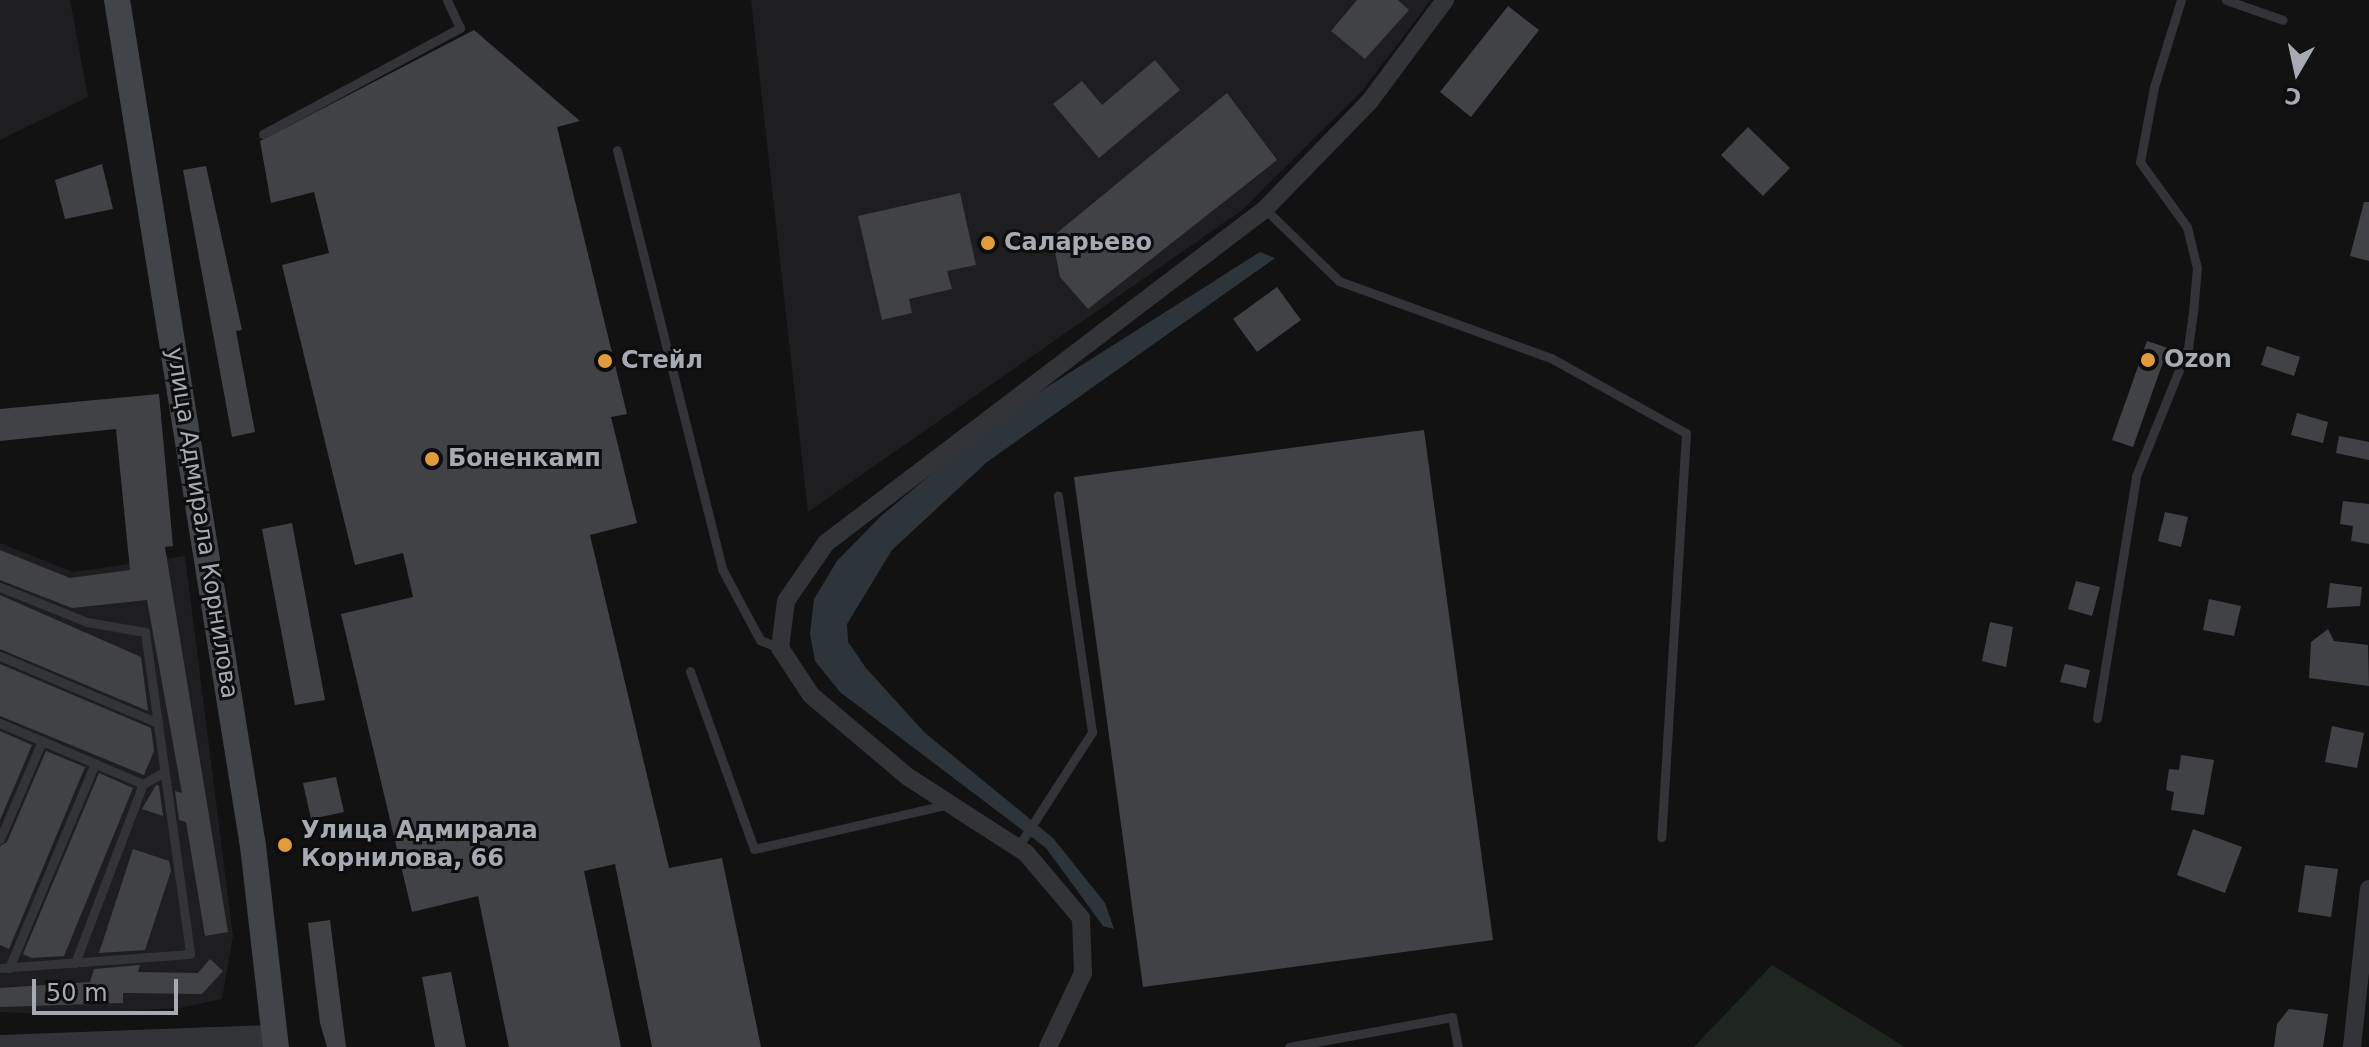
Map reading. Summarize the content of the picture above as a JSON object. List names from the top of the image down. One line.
{"streets":{"main road":["улица Адмирала Корнилова"]},"places":["Саларьево","Ozon","Стейл","Боненкамп","Улица Адмирала Корнилова, 66"],"scale_bar":"50 m","north":"bottom"}
